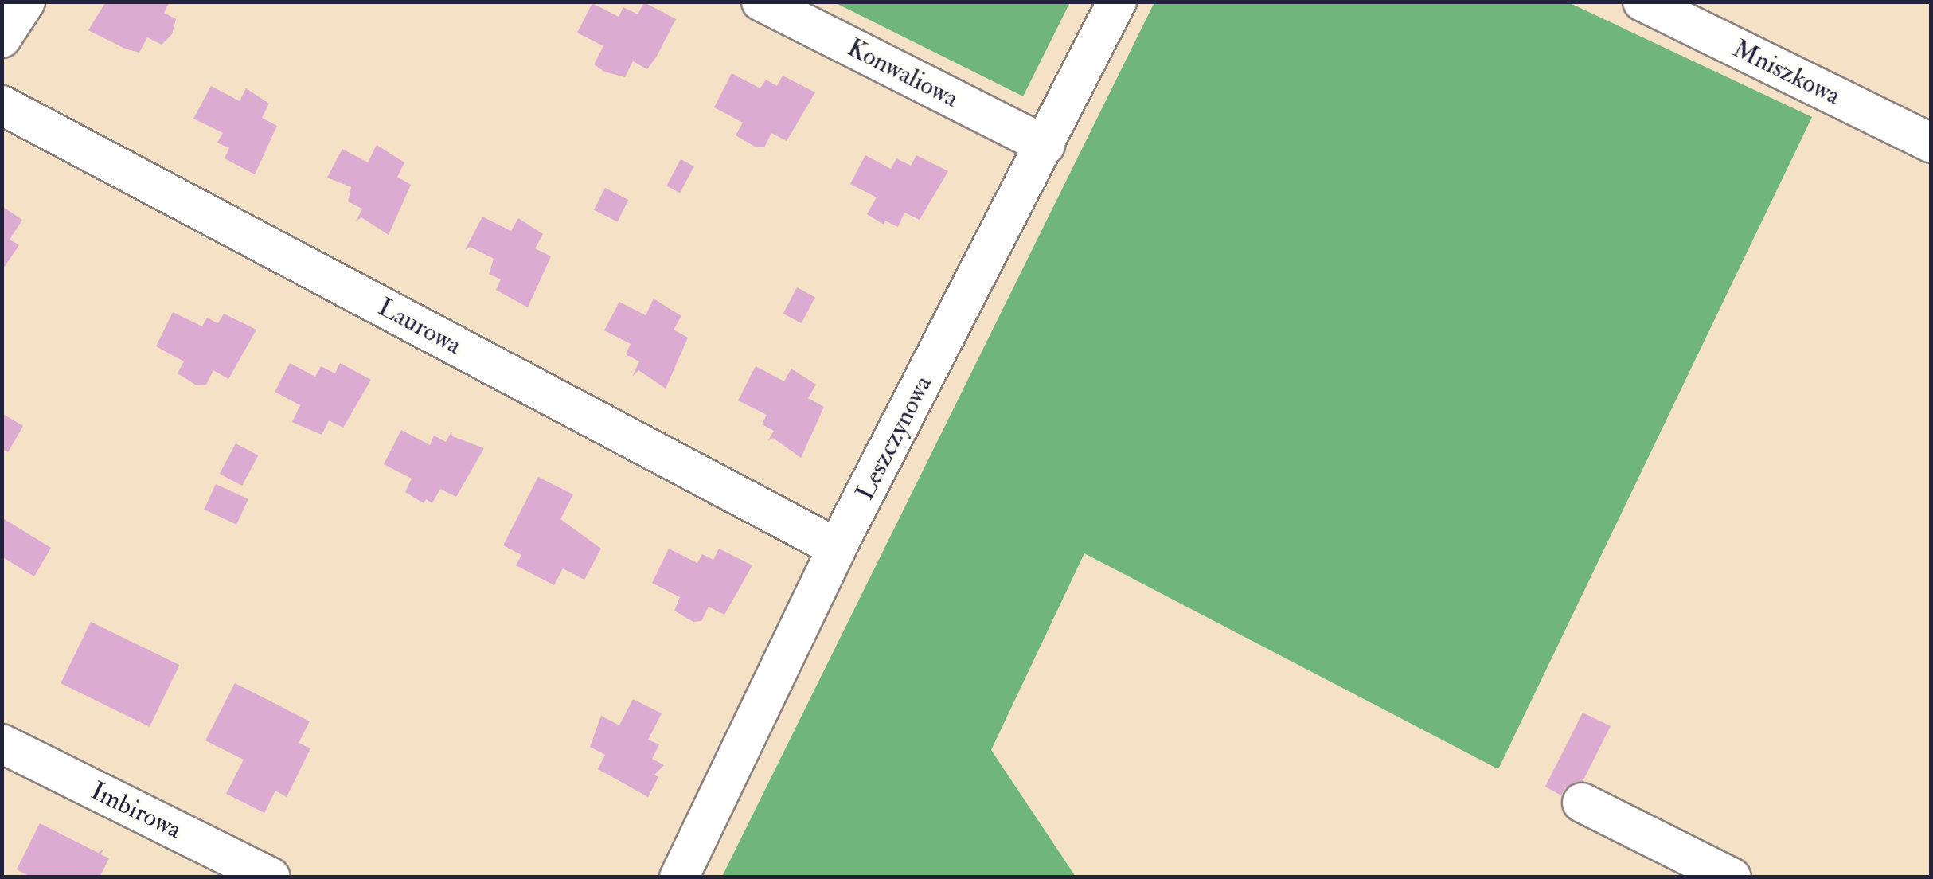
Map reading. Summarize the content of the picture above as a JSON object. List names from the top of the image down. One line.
{"streets":{"street":["Mniszkowa","Konwaliowa","Laurowa","Leszczynowa","Imbirowa"]},"crossings":[["Konwaliowa","Leszczynowa"],["Laurowa","Leszczynowa"]]}
